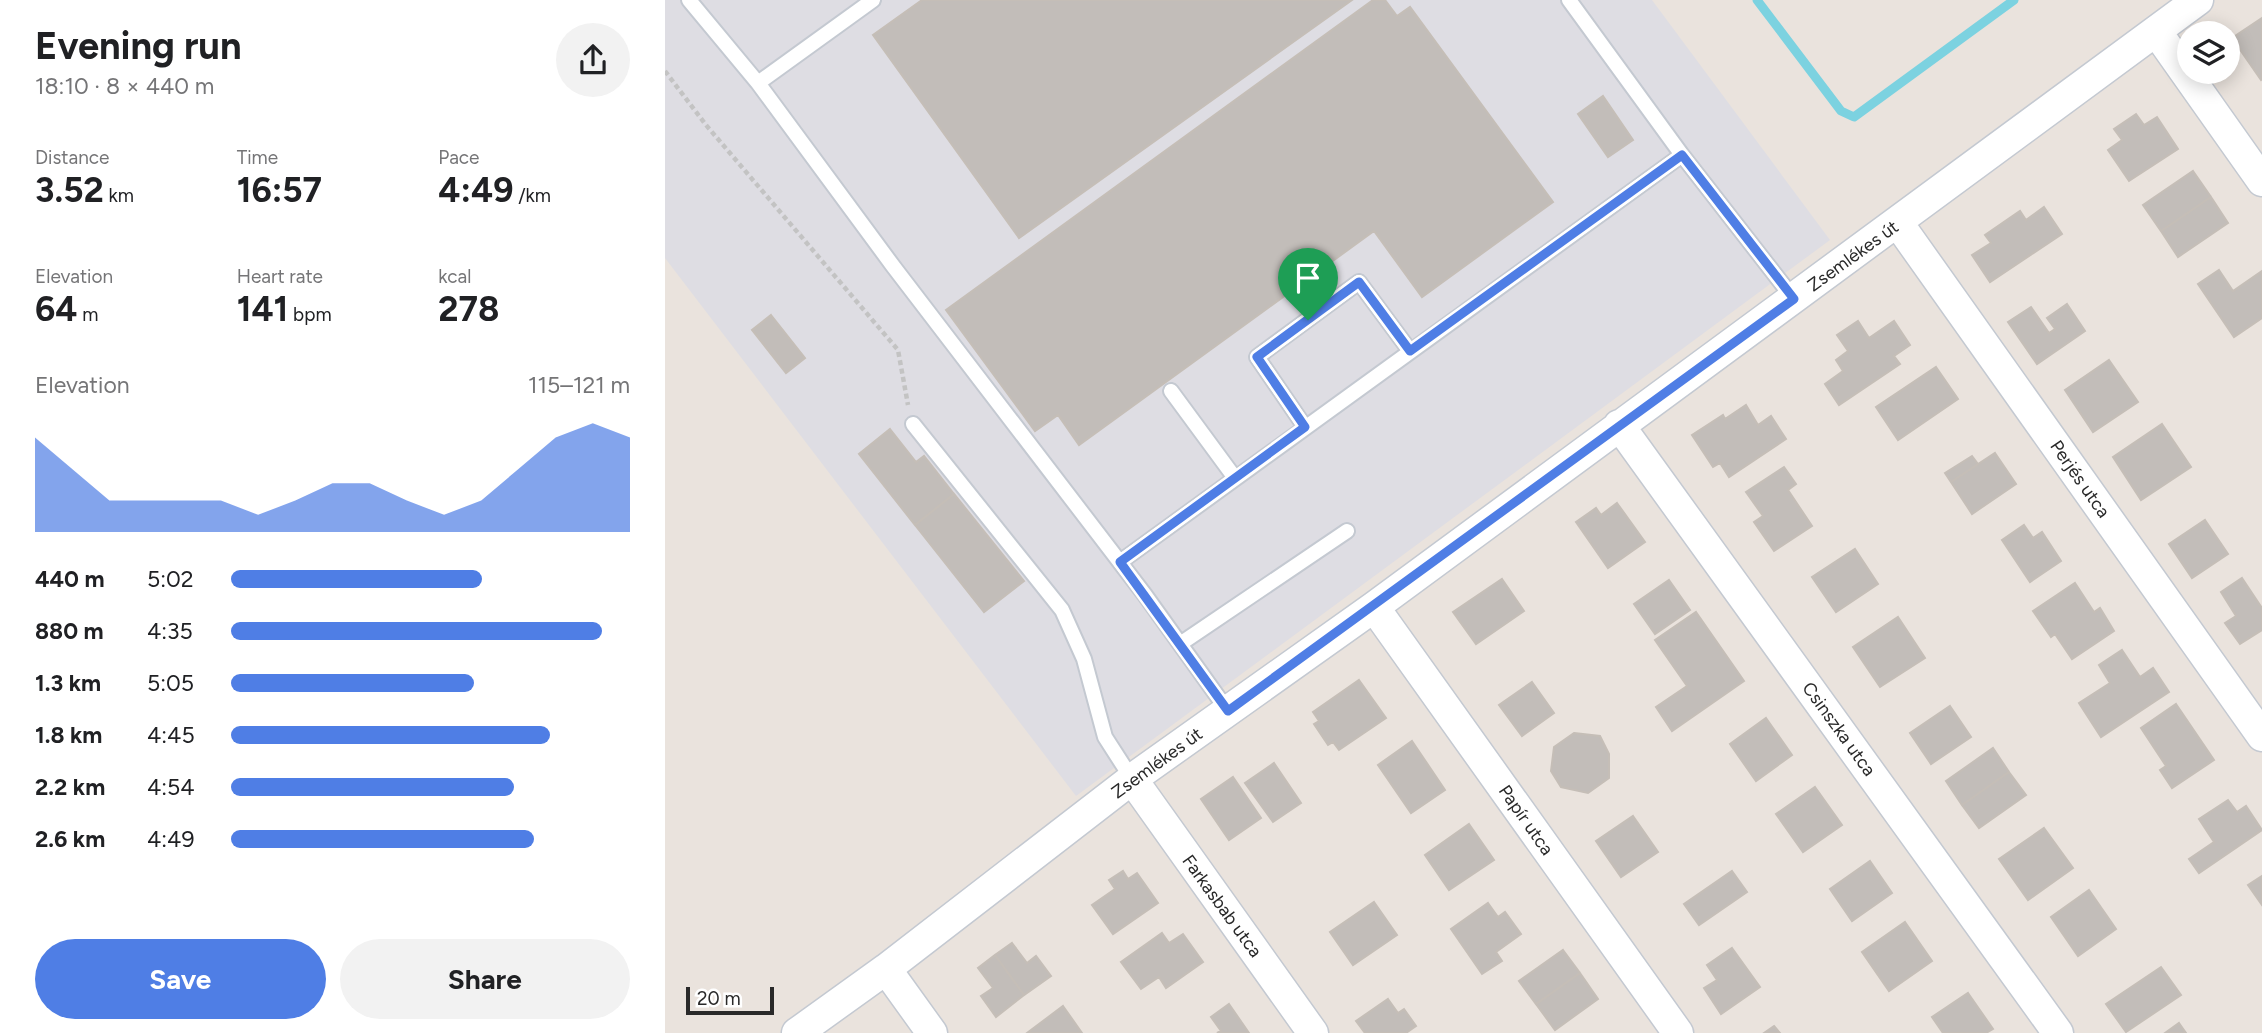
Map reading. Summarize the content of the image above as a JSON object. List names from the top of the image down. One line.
{"streets":{"street":["Zsemlékes út","Perjés utca","Csinszka utca","Papír utca","Farkasbab utca"]},"crossings":[["Zsemlékes út","Perjés utca"],["Zsemlékes út","Csinszka utca"],["Zsemlékes út","Papír utca"],["Zsemlékes út","Farkasbab utca"]],"scale_bar":"20 m","page":{"heading":["Evening run","18:10 · 8 × 440 m"],"stats":[["Distance","3.52 km"],["Time","16:57"],["Pace","4:49 /km"],["Elevation","64 m"],["Heart rate","141 bpm"],["kcal","278"]],"chart":["Elevation","115–121 m"],"list":[{"name":"440 m","note":"5:02"},{"name":"880 m","note":"4:35"},{"name":"1.3 km","note":"5:05"},{"name":"1.8 km","note":"4:45"},{"name":"2.2 km","note":"4:54"},{"name":"2.6 km","note":"4:49"}],"buttons":["Save","Share"],"scale":"20 m"}}
